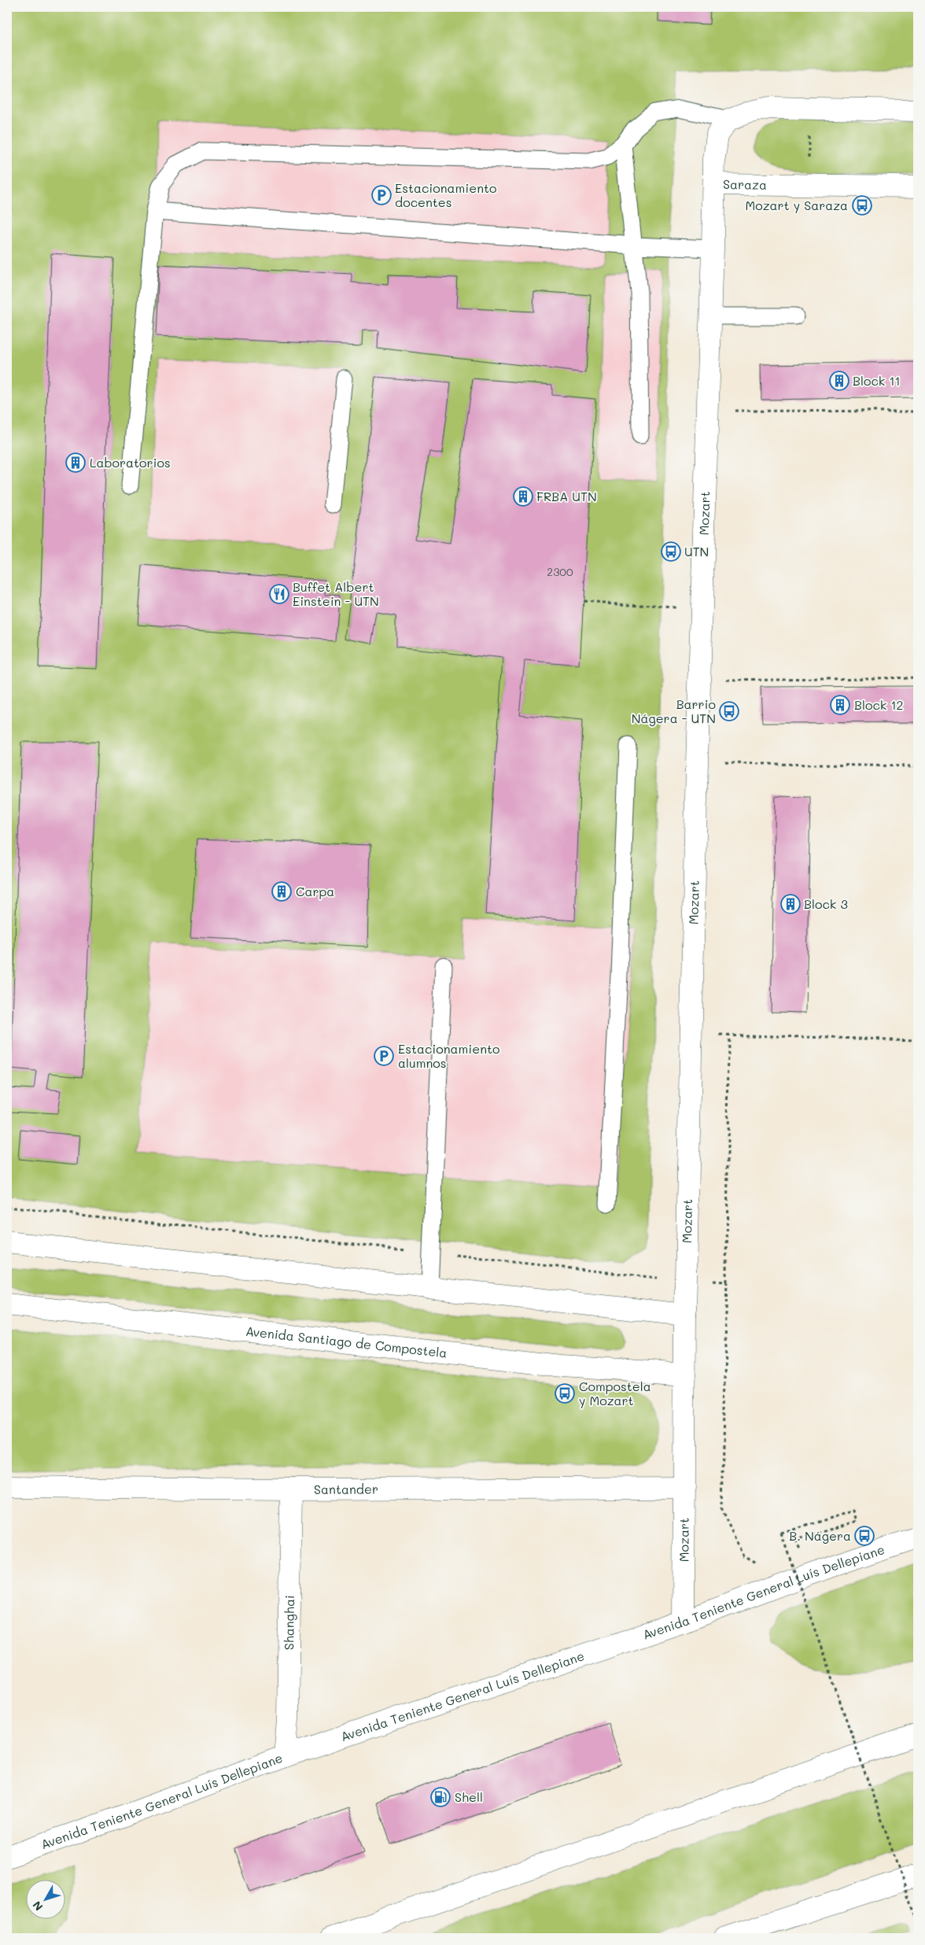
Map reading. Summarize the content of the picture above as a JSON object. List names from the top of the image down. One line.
{"streets":{"main road":["Saraza","Mozart","Avenida Santiago de Compostela","Santander","Avenida Teniente General Luís Dellepiane","Shanghai"]},"crossings":[["Saraza","Mozart"],["Mozart","Avenida Santiago de Compostela"],["Mozart","Santander"],["Mozart","Avenida Teniente General Luís Dellepiane"],["Santander","Shanghai"],["Avenida Teniente General Luís Dellepiane","Shanghai"]],"places":{"parking":["Estacionamiento docentes","Estacionamiento alumnos"],"bus stop":["Mozart y Saraza","UTN","Barrio Nágera - UTN","Compostela y Mozart","B. Nágera"],"building":["Block 11","Laboratorios","FRBA UTN","Block 12","Carpa","Block 3"],"restaurant":["Buffet Albert Einstein - UTN"],"fuel station":["Shell"]},"house_numbers":["2300"],"north":"bottom left"}
